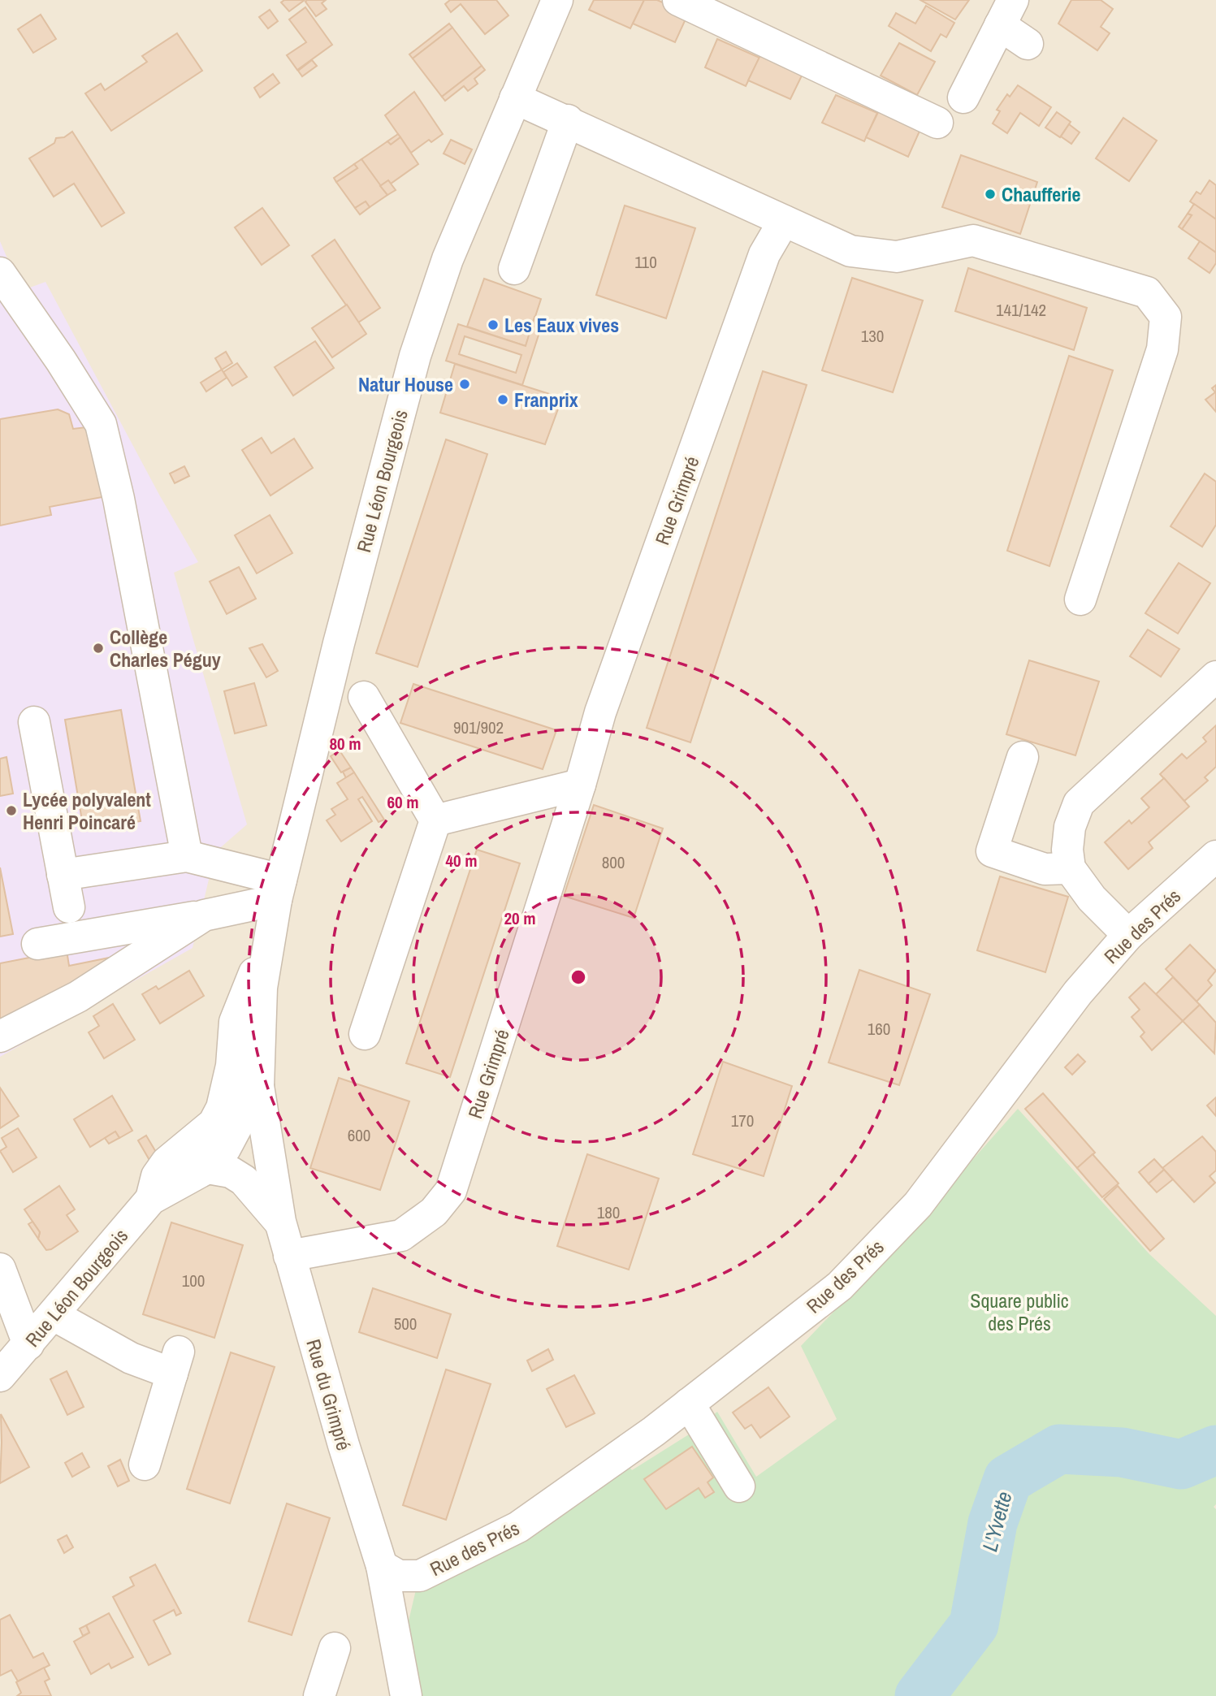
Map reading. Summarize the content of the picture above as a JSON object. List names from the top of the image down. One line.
{"streets":{"street":["Rue Léon Bourgeois","Rue Grimpré","Rue des Prés","Rue du Grimpré"]},"crossings":[["Rue Léon Bourgeois","Rue du Grimpré"],["Rue Grimpré","Rue du Grimpré"],["Rue des Prés","Rue du Grimpré"]],"water":["L'Yvette"],"parks":["Square public des Prés"],"places":["Chaufferie","Les Eaux vives","Natur House","Franprix","Collège Charles Péguy","Lycée polyvalent Henri Poincaré"],"house_numbers":["110","141/142","130","901/902","800","160","170","600","180","100","500"],"rings":["80 m","60 m","40 m","20 m"]}
